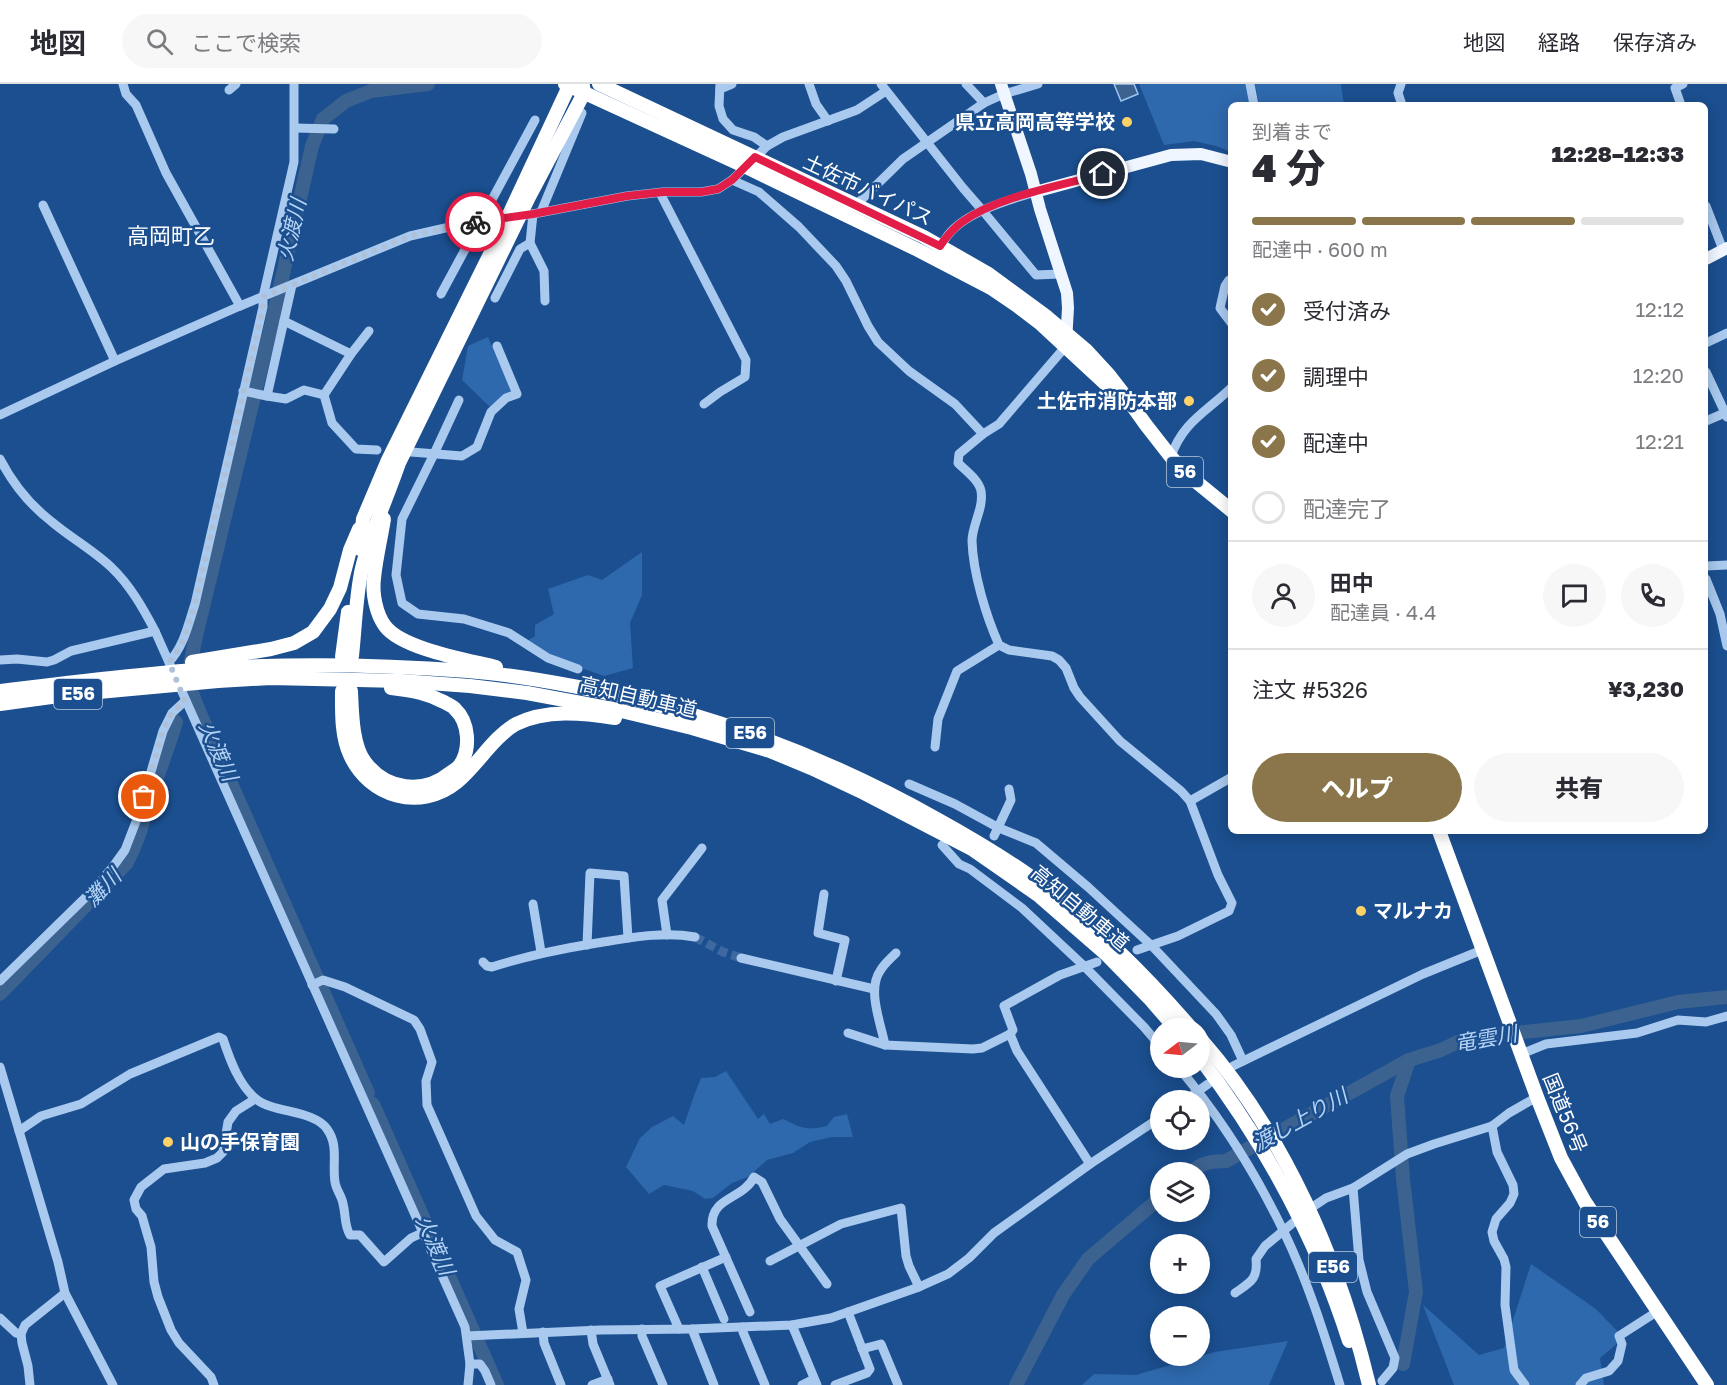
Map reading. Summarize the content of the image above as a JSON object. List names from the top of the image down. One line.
{"streets":{"highway":["土佐市バイパス","56","E56","高知自動車道","国道56号"]},"crossings":[["土佐市バイパス","56"],["E56","高知自動車道"]],"districts":["高岡町乙"],"water":["火渡川","灘川","竜雲川","渡し上り川"],"places":["県立高岡高等学校","土佐市消防本部","マルナカ","山の手保育園"],"north":"left","page":{"header":"地図","search":"ここで検索","nav":["地図","経路","保存済み"],"heading":["4 分","到着まで","12:28–12:33"],"panel":["田中","配達員 · 4.4","注文 #5326","¥3,230"],"bar":"配達中 · 600 m","list":[["受付済み","12:12"],["調理中","12:20"],["配達中","12:21"],"配達完了"],"buttons":["ヘルプ","共有"],"map_buttons":["+","−"]}}
